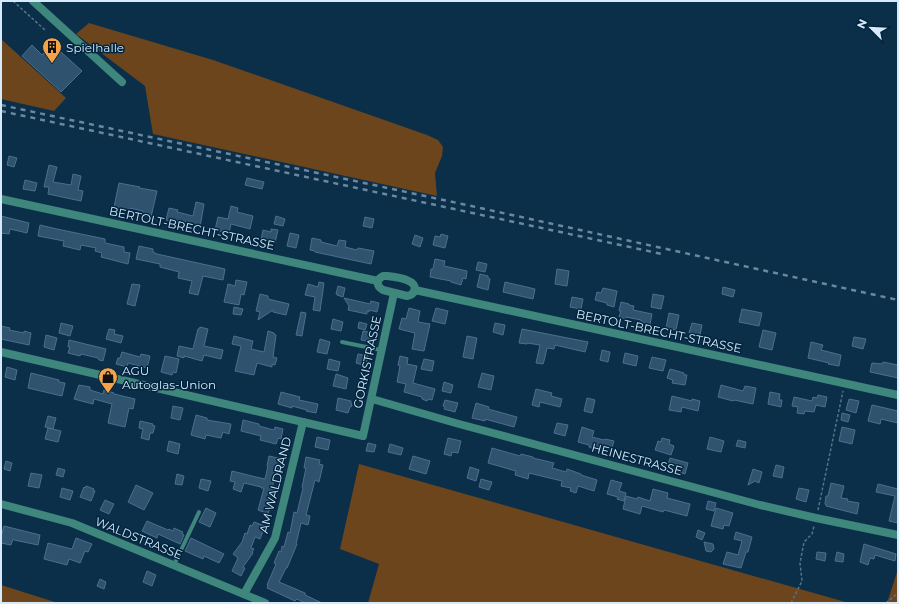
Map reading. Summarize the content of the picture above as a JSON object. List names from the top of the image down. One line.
{"streets":{"street":["BERTOLT-BRECHT-STRASSE","GORKISTRASSE","HEINESTRASSE","AM WALDRAND","WALDSTRASSE"]},"crossings":[["BERTOLT-BRECHT-STRASSE","GORKISTRASSE"],["GORKISTRASSE","HEINESTRASSE"],["GORKISTRASSE","AM WALDRAND"],["AM WALDRAND","WALDSTRASSE"]],"places":{"building":["Spielhalle"],"shop":["AGU Autoglas-Union"]},"north":"top left"}
